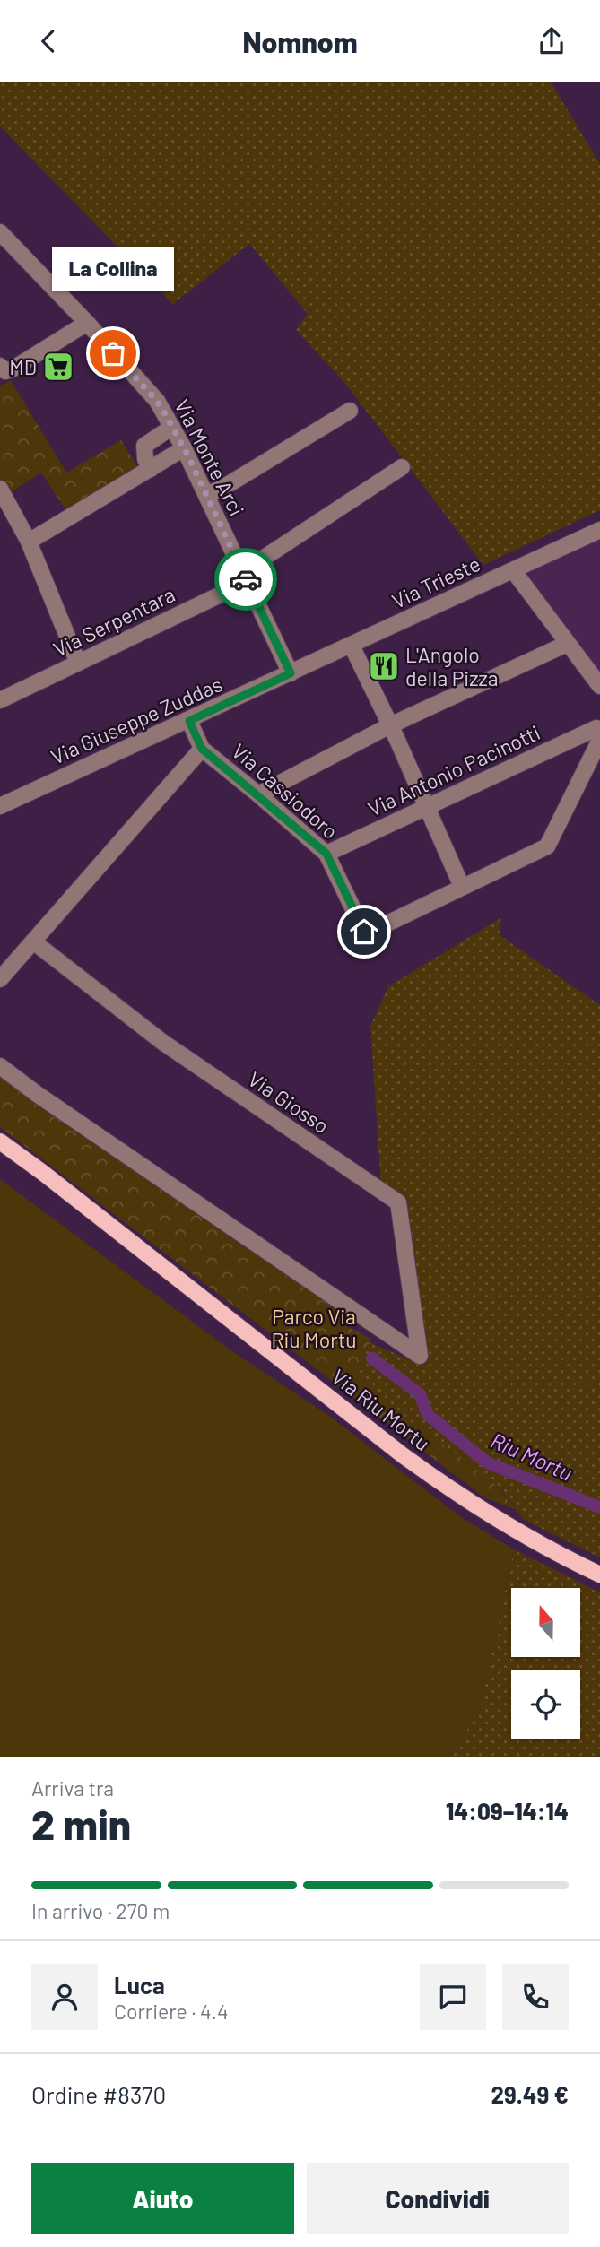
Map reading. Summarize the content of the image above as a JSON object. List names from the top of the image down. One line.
{"streets":{"main road":["Via Riu Mortu"],"street":["Via Monte Arci","Via Trieste","Via Serpentara","Via Giuseppe Zuddas","Via Antonio Pacinotti","Via Cassiodoro","Via Giosso"]},"crossings":[["Via Monte Arci","Via Trieste"],["Via Monte Arci","Via Serpentara"],["Via Monte Arci","Via Giuseppe Zuddas"],["Via Trieste","Via Giuseppe Zuddas"],["Via Giuseppe Zuddas","Via Cassiodoro"],["Via Antonio Pacinotti","Via Cassiodoro"]],"water":["Riu Mortu"],"parks":["Parco Via Riu Mortu"],"places":{"other":["La Collina"],"supermarket":["MD"],"restaurant":["L'Angolo della Pizza"]},"north":"top","page":{"header":"Nomnom","bubble":"La Collina","heading":["2 min","Arriva tra","14:09–14:14"],"panel":["Luca","Corriere · 4.4","Ordine #8370","29.49 €"],"bar":"In arrivo · 270 m","buttons":["Aiuto","Condividi"]}}
